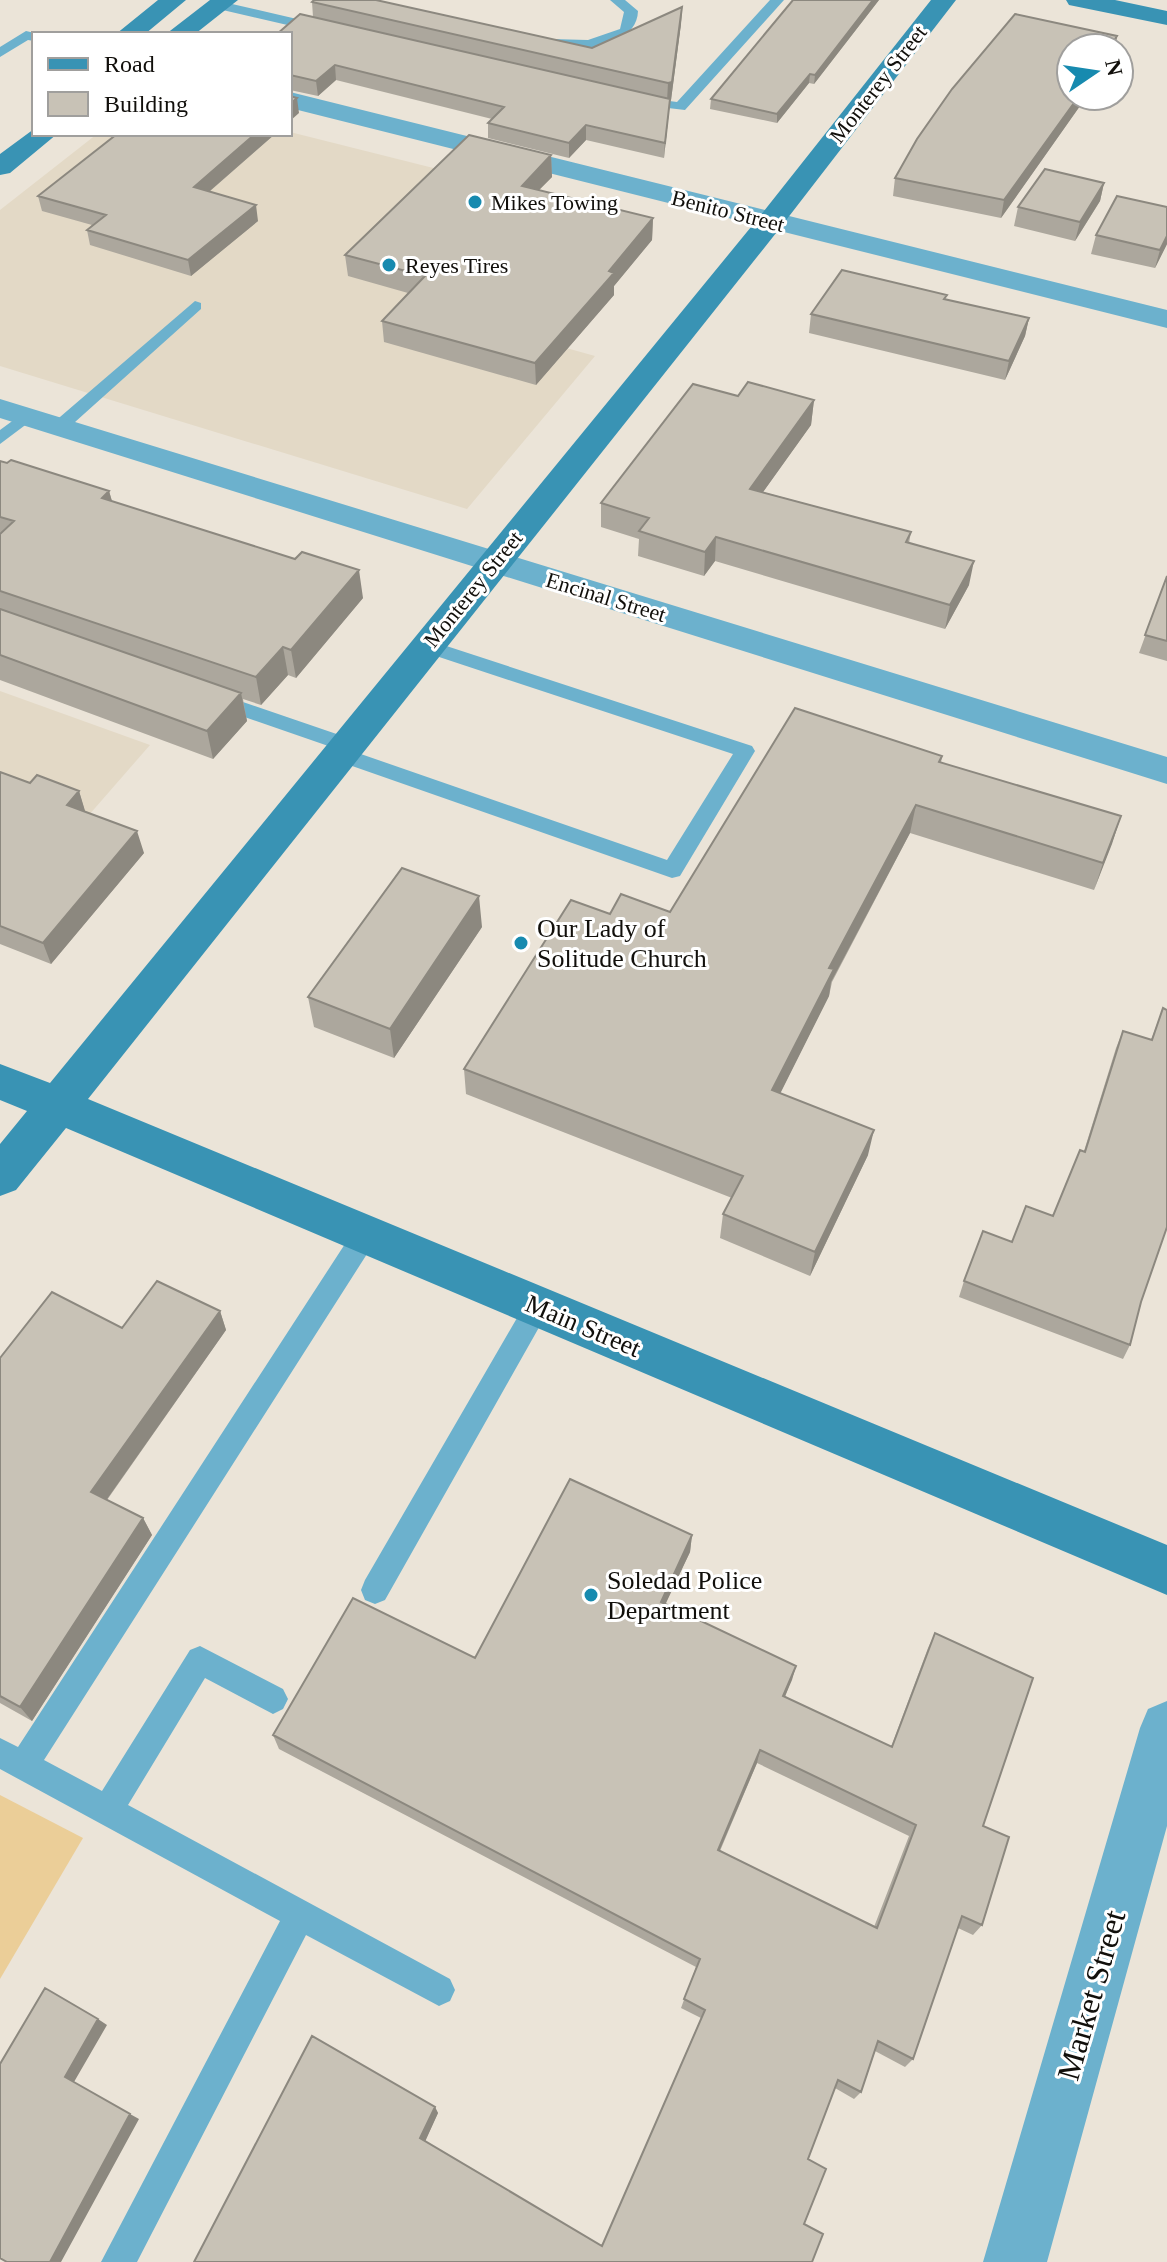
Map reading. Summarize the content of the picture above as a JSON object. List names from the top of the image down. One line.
{"streets":{"street":["Monterey Street","Benito Street","Encinal Street","Main Street","Market Street"]},"crossings":[["Monterey Street","Benito Street"],["Monterey Street","Encinal Street"],["Monterey Street","Main Street"]],"places":["Mikes Towing","Reyes Tires","Our Lady of Solitude Church","Soledad Police Department"],"legend":["Road","Building"],"north":"right"}
